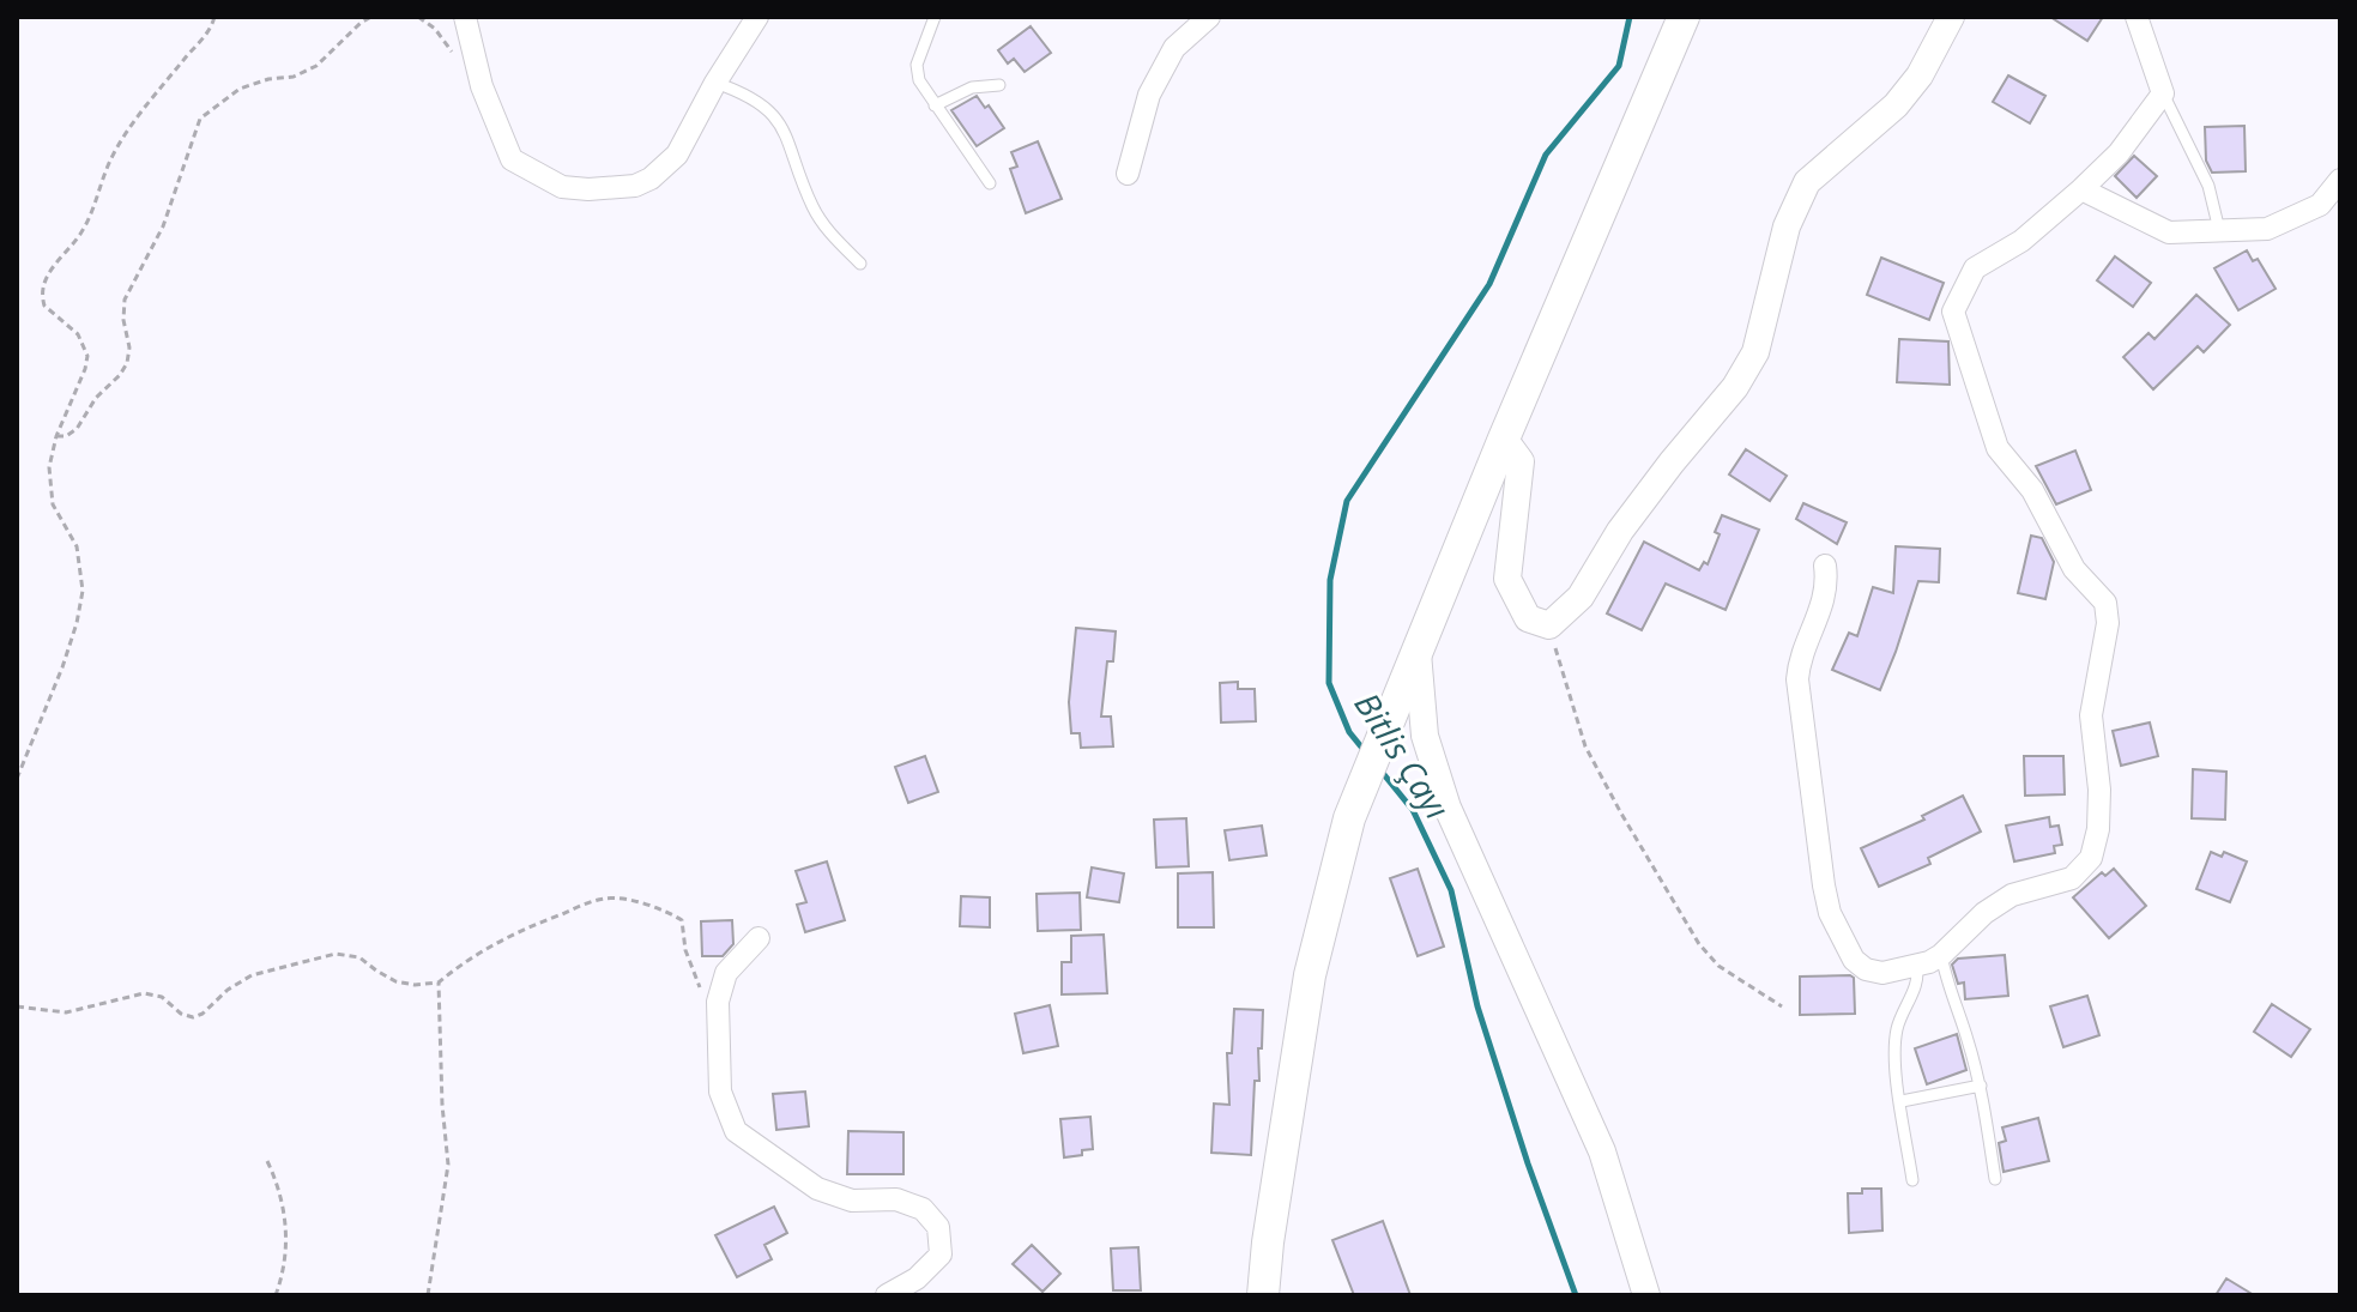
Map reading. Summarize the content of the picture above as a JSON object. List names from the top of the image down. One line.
{"water":["Bitlis Çayı"]}
